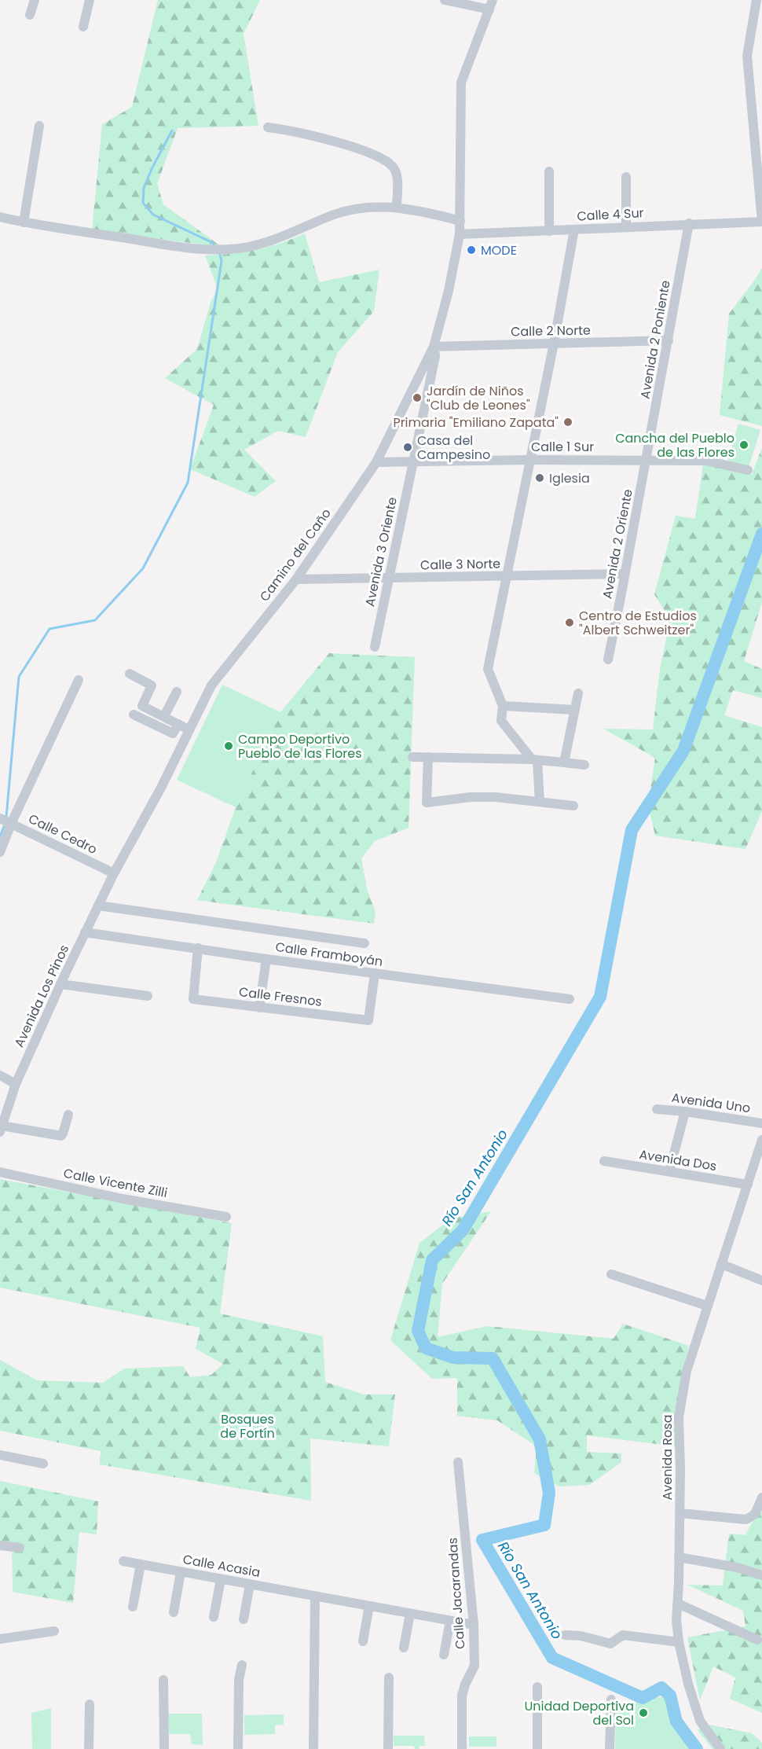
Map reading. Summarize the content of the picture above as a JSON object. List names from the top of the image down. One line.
{"streets":{"street":["Calle 4 Sur","Calle 2 Norte","Avenida 2 Poniente","Calle 1 Sur","Avenida 2 Oriente","Avenida 3 Oriente","Camino del Caño","Calle 3 Norte","Calle Cedro","Calle Framboyán","Avenida Los Pinos","Calle Fresnos","Avenida Uno","Avenida Dos","Calle Vicente Zilli","Avenida Rosa","Calle Acasia","Calle Jacarandas"]},"crossings":[["Calle 4 Sur","Avenida 2 Poniente"],["Calle 4 Sur","Camino del Caño"],["Calle 2 Norte","Avenida 2 Poniente"],["Calle 2 Norte","Avenida 3 Oriente"],["Calle 2 Norte","Camino del Caño"],["Avenida 2 Poniente","Calle 1 Sur"],["Avenida 2 Poniente","Avenida 2 Oriente"],["Calle 1 Sur","Avenida 2 Oriente"],["Calle 1 Sur","Avenida 3 Oriente"],["Calle 1 Sur","Camino del Caño"],["Avenida 2 Oriente","Calle 3 Norte"],["Avenida 3 Oriente","Camino del Caño"],["Avenida 3 Oriente","Calle 3 Norte"],["Camino del Caño","Calle 3 Norte"],["Camino del Caño","Calle Cedro"],["Camino del Caño","Avenida Los Pinos"],["Calle Cedro","Avenida Los Pinos"],["Calle Framboyán","Avenida Los Pinos"],["Calle Framboyán","Calle Fresnos"],["Avenida Dos","Avenida Rosa"],["Calle Acasia","Calle Jacarandas"]],"water":["Río San Antonio"],"parks":["Bosques de Fortín"],"places":["MODE","Jardín de Niños \"Club de Leones\"","Primaria \"Emiliano Zapata\"","Cancha del Pueblo de las Flores","Casa del Campesino","Iglesia","Centro de Estudios \"Albert Schweitzer\"","Campo Deportivo Pueblo de las Flores","Unidad Deportiva del Sol"]}
